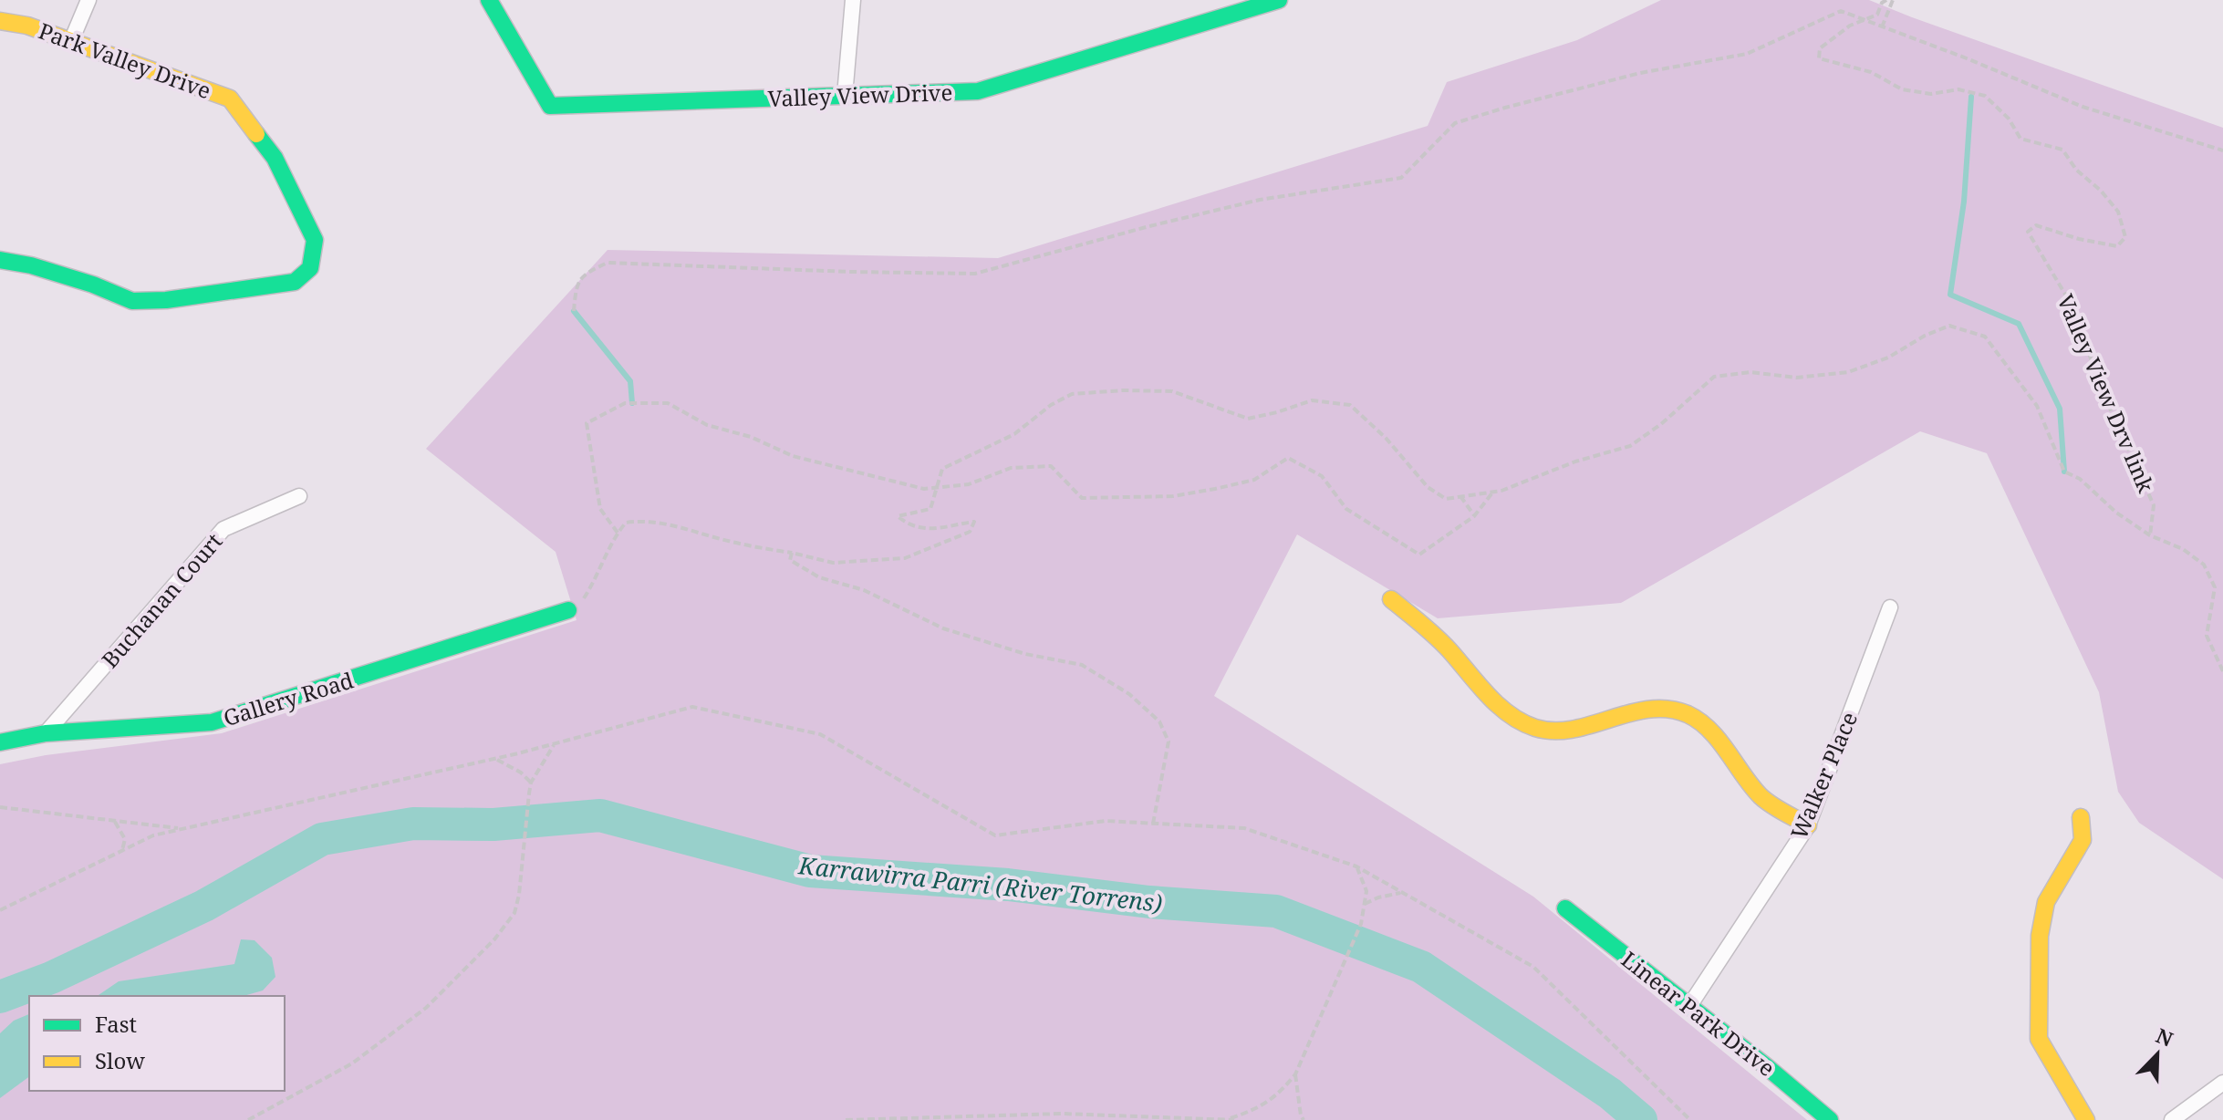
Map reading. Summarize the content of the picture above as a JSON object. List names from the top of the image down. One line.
{"streets":{"street":["Park Valley Drive","Valley View Drive","Buchanan Court","Gallery Road","Walker Place","Linear Park Drive"],"path":["Valley View Drv link"]},"crossings":[["Buchanan Court","Gallery Road"],["Walker Place","Linear Park Drive"]],"water":["Karrawirra Parri (River Torrens)"],"legend":["Fast","Slow"],"north":"top right"}
